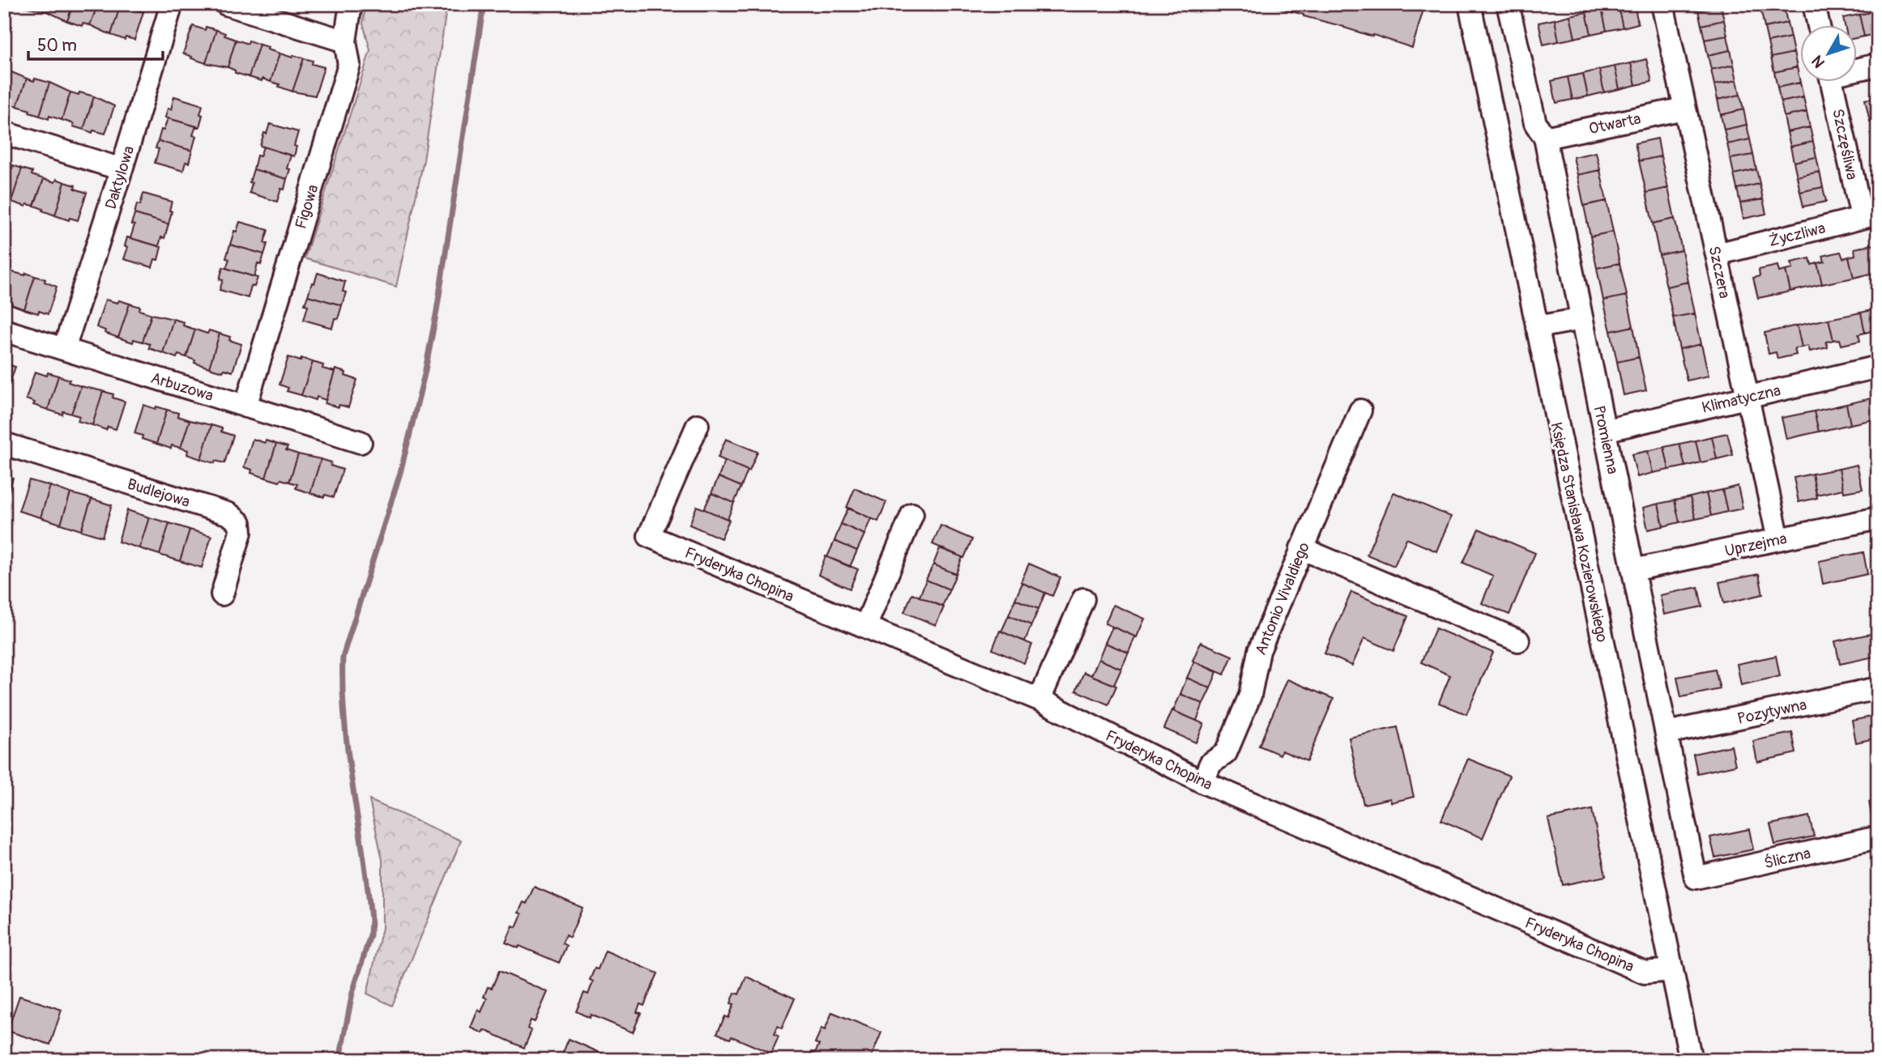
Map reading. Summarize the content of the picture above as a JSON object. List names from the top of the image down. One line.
{"streets":{"street":["Otwarta","Szczęśliwa","Daktylowa","Figowa","Życzliwa","Szczera","Arbuzowa","Klimatyczna","Promienna","Budlejowa","Księdza Stanisława Kozierowskiego","Uprzejma","Fryderyka Chopina","Antonio Vivaldiego","Pozytywna","Śliczna"]},"crossings":[["Otwarta","Szczera"],["Otwarta","Promienna"],["Szczęśliwa","Życzliwa"],["Daktylowa","Arbuzowa"],["Figowa","Arbuzowa"],["Życzliwa","Szczera"],["Szczera","Klimatyczna"],["Szczera","Uprzejma"],["Klimatyczna","Promienna"],["Promienna","Uprzejma"],["Promienna","Pozytywna"],["Promienna","Śliczna"],["Księdza Stanisława Kozierowskiego","Fryderyka Chopina"],["Fryderyka Chopina","Antonio Vivaldiego"]],"scale_bar":"50 m","north":"bottom left"}
